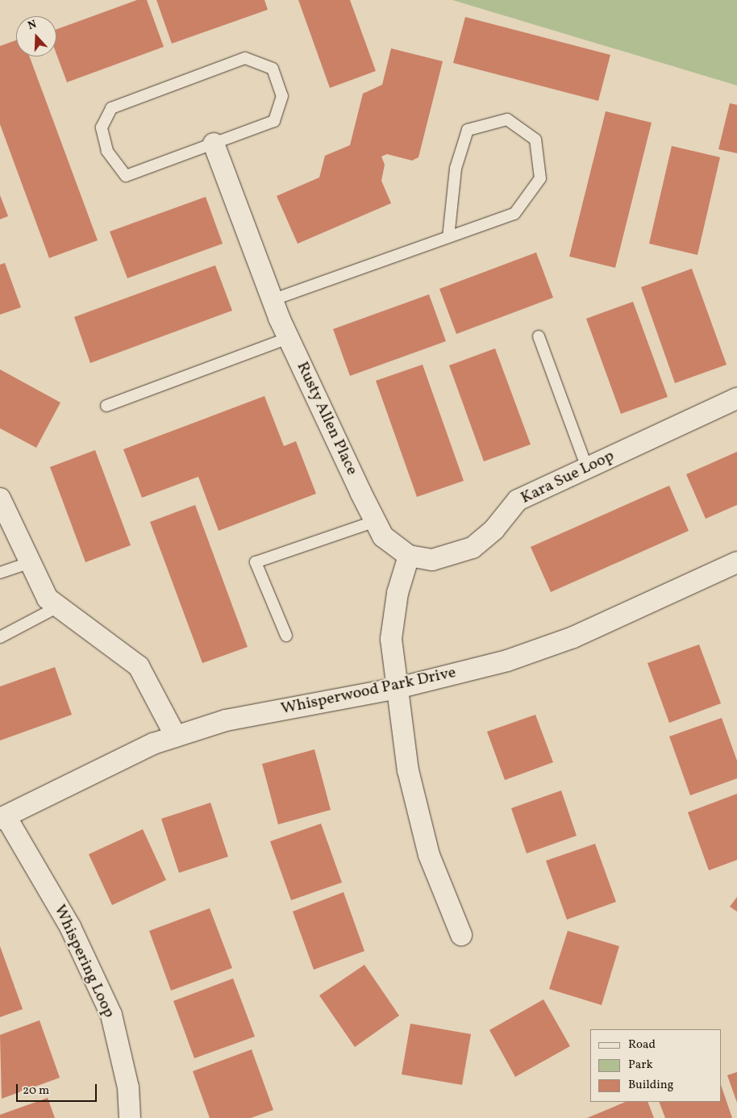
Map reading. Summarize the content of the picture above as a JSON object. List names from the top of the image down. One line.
{"streets":{"street":["Rusty Allen Place","Kara Sue Loop","Whisperwood Park Drive","Whispering Loop"]},"crossings":[["Rusty Allen Place","Kara Sue Loop"],["Whisperwood Park Drive","Whispering Loop"]],"legend":["Road","Park","Building"],"scale_bar":"20 m","north":"top"}
